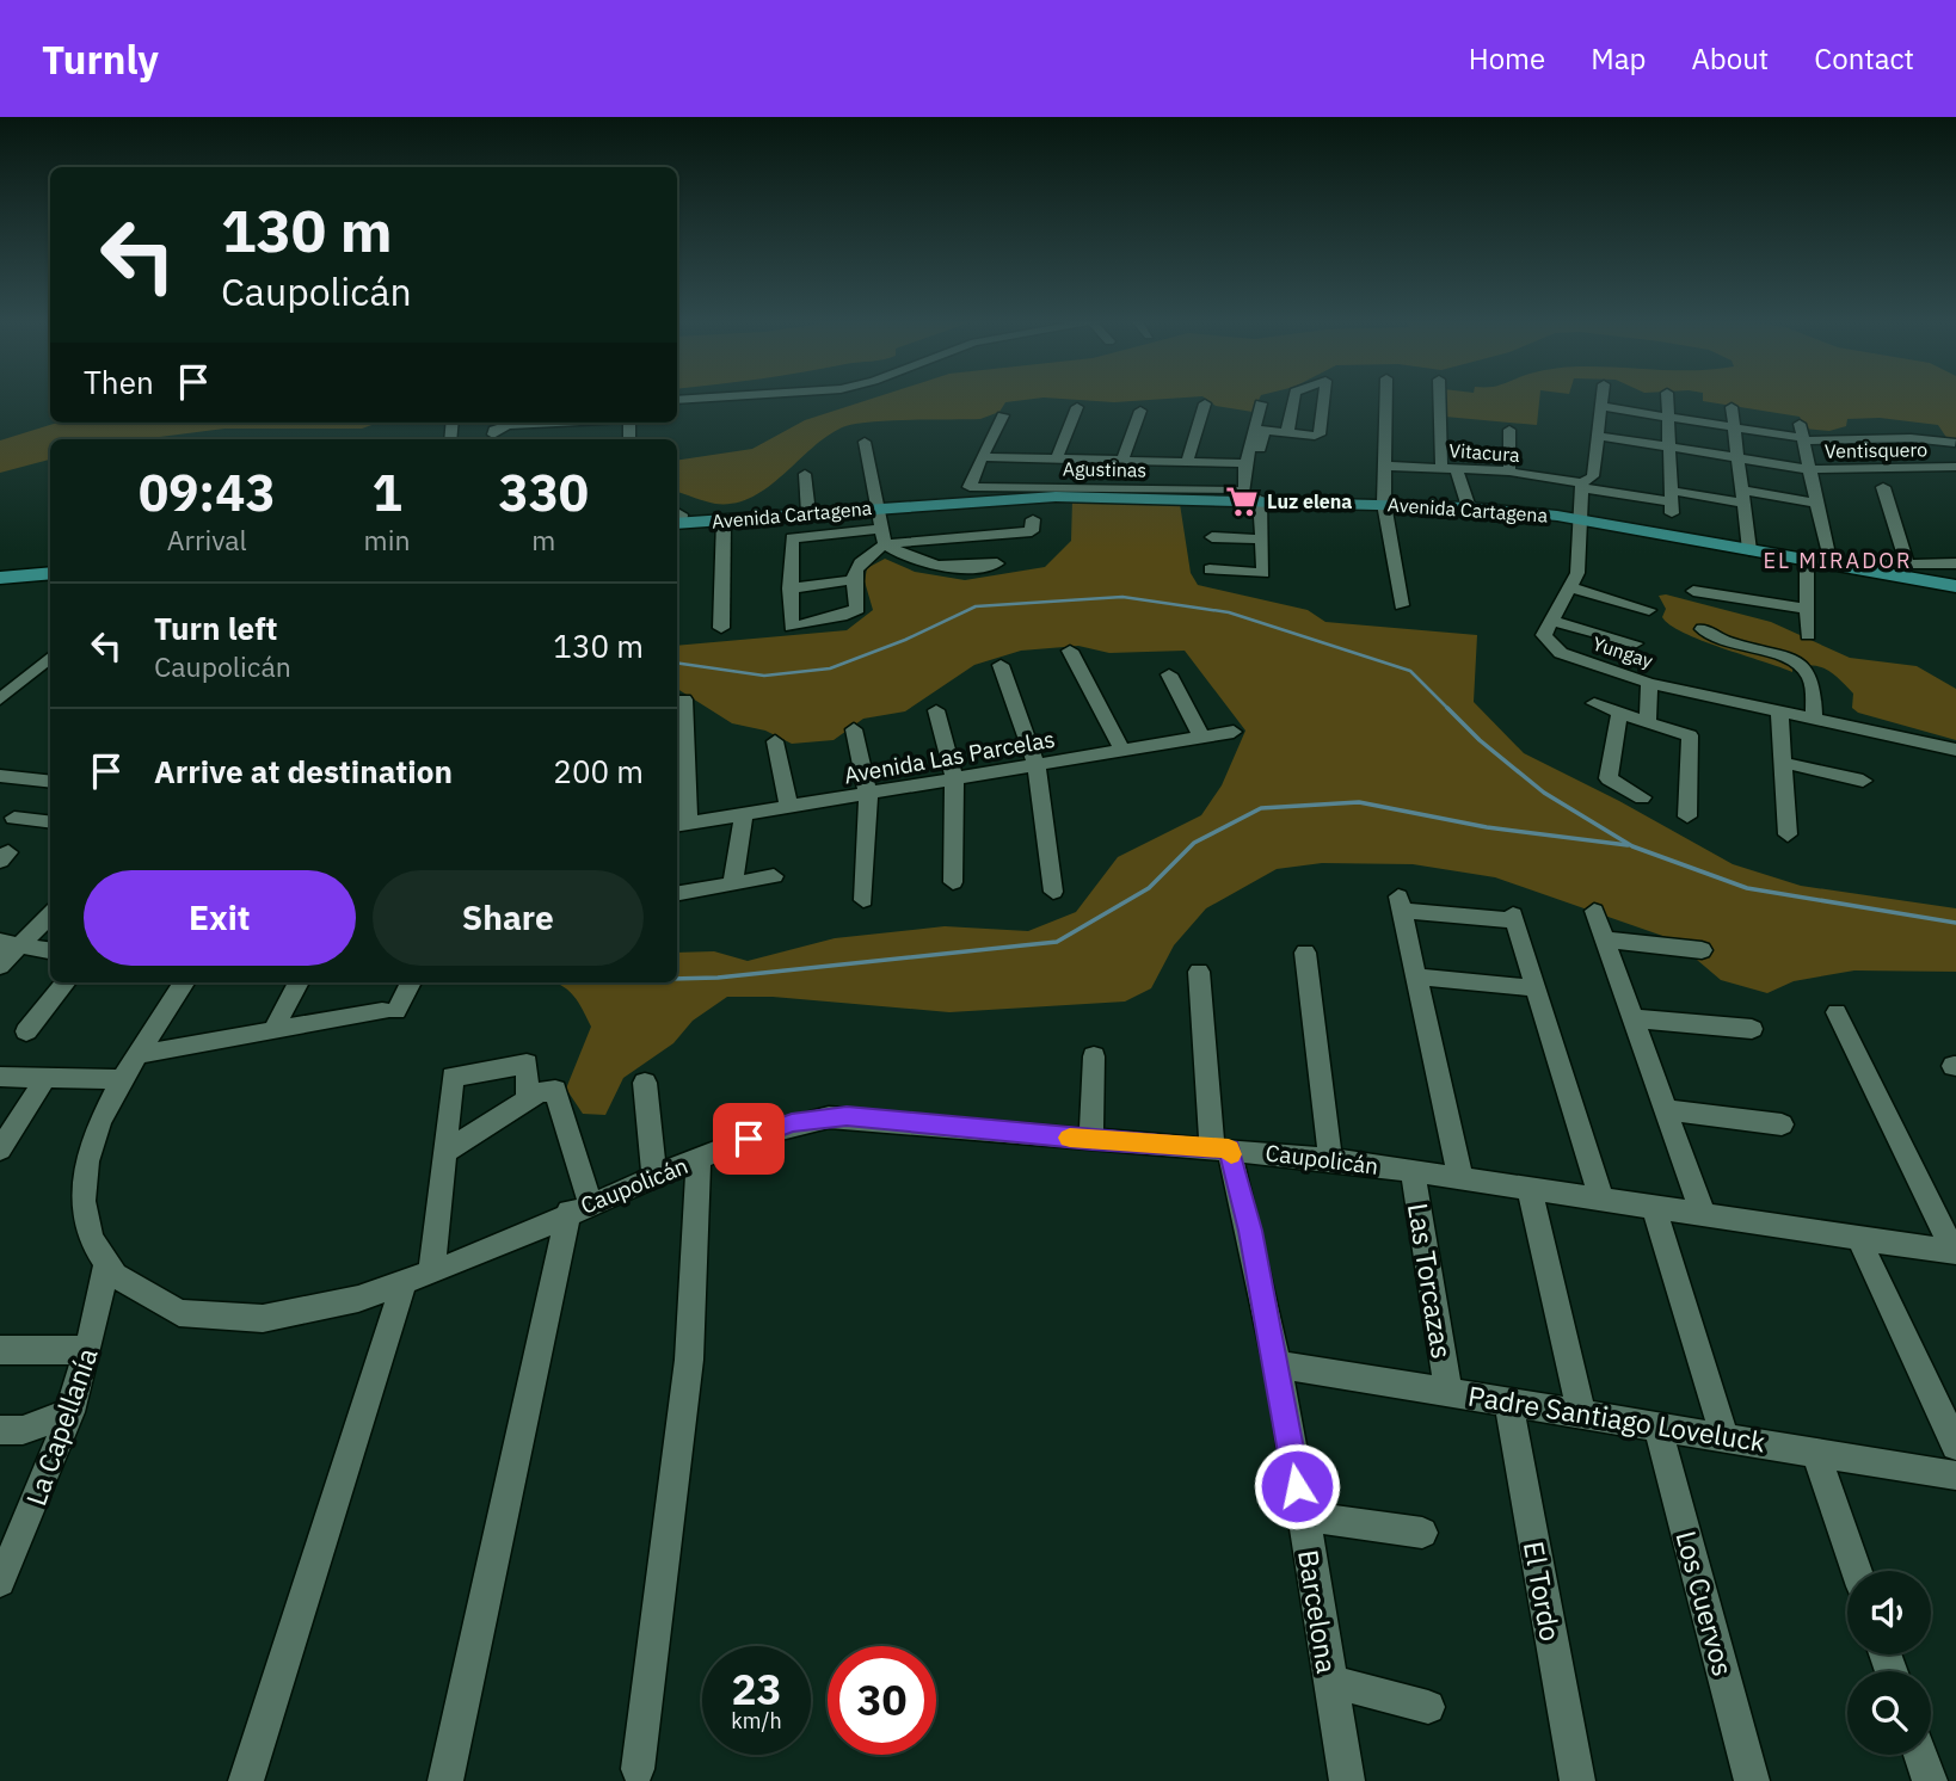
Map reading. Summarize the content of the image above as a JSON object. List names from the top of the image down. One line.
{"streets":{"main road":["Avenida Cartagena"],"street":["Ventisquero","Vitacura","Agustinas","Yungay","Avenida Las Parcelas","Caupolicán","Las Torcazas","Padre Santiago Loveluck","La Capellanía","El Tordo","Los Cuervos","Barcelona"]},"crossings":[["Agustinas","Avenida Cartagena"],["Caupolicán","Las Torcazas"],["Caupolicán","La Capellanía"],["Caupolicán","Barcelona"],["Las Torcazas","Padre Santiago Loveluck"],["Padre Santiago Loveluck","El Tordo"],["Padre Santiago Loveluck","Los Cuervos"],["Padre Santiago Loveluck","Barcelona"]],"districts":["EL MIRADOR"],"places":{"supermarket":["Luz elena"]},"page":{"header":"Turnly","nav":["Home","Map","About","Contact"],"turn":["130 m","Caupolicán"],"then":"Then","eta":["09:43","Arrival","1","min","330","m"],"list":[{"name":"Turn left","note":"Caupolicán","value":"130 m"},{"name":"Arrive at destination","value":"200 m"}],"buttons":["Exit","Share"],"speed":"23 km/h","limit":"30"}}
